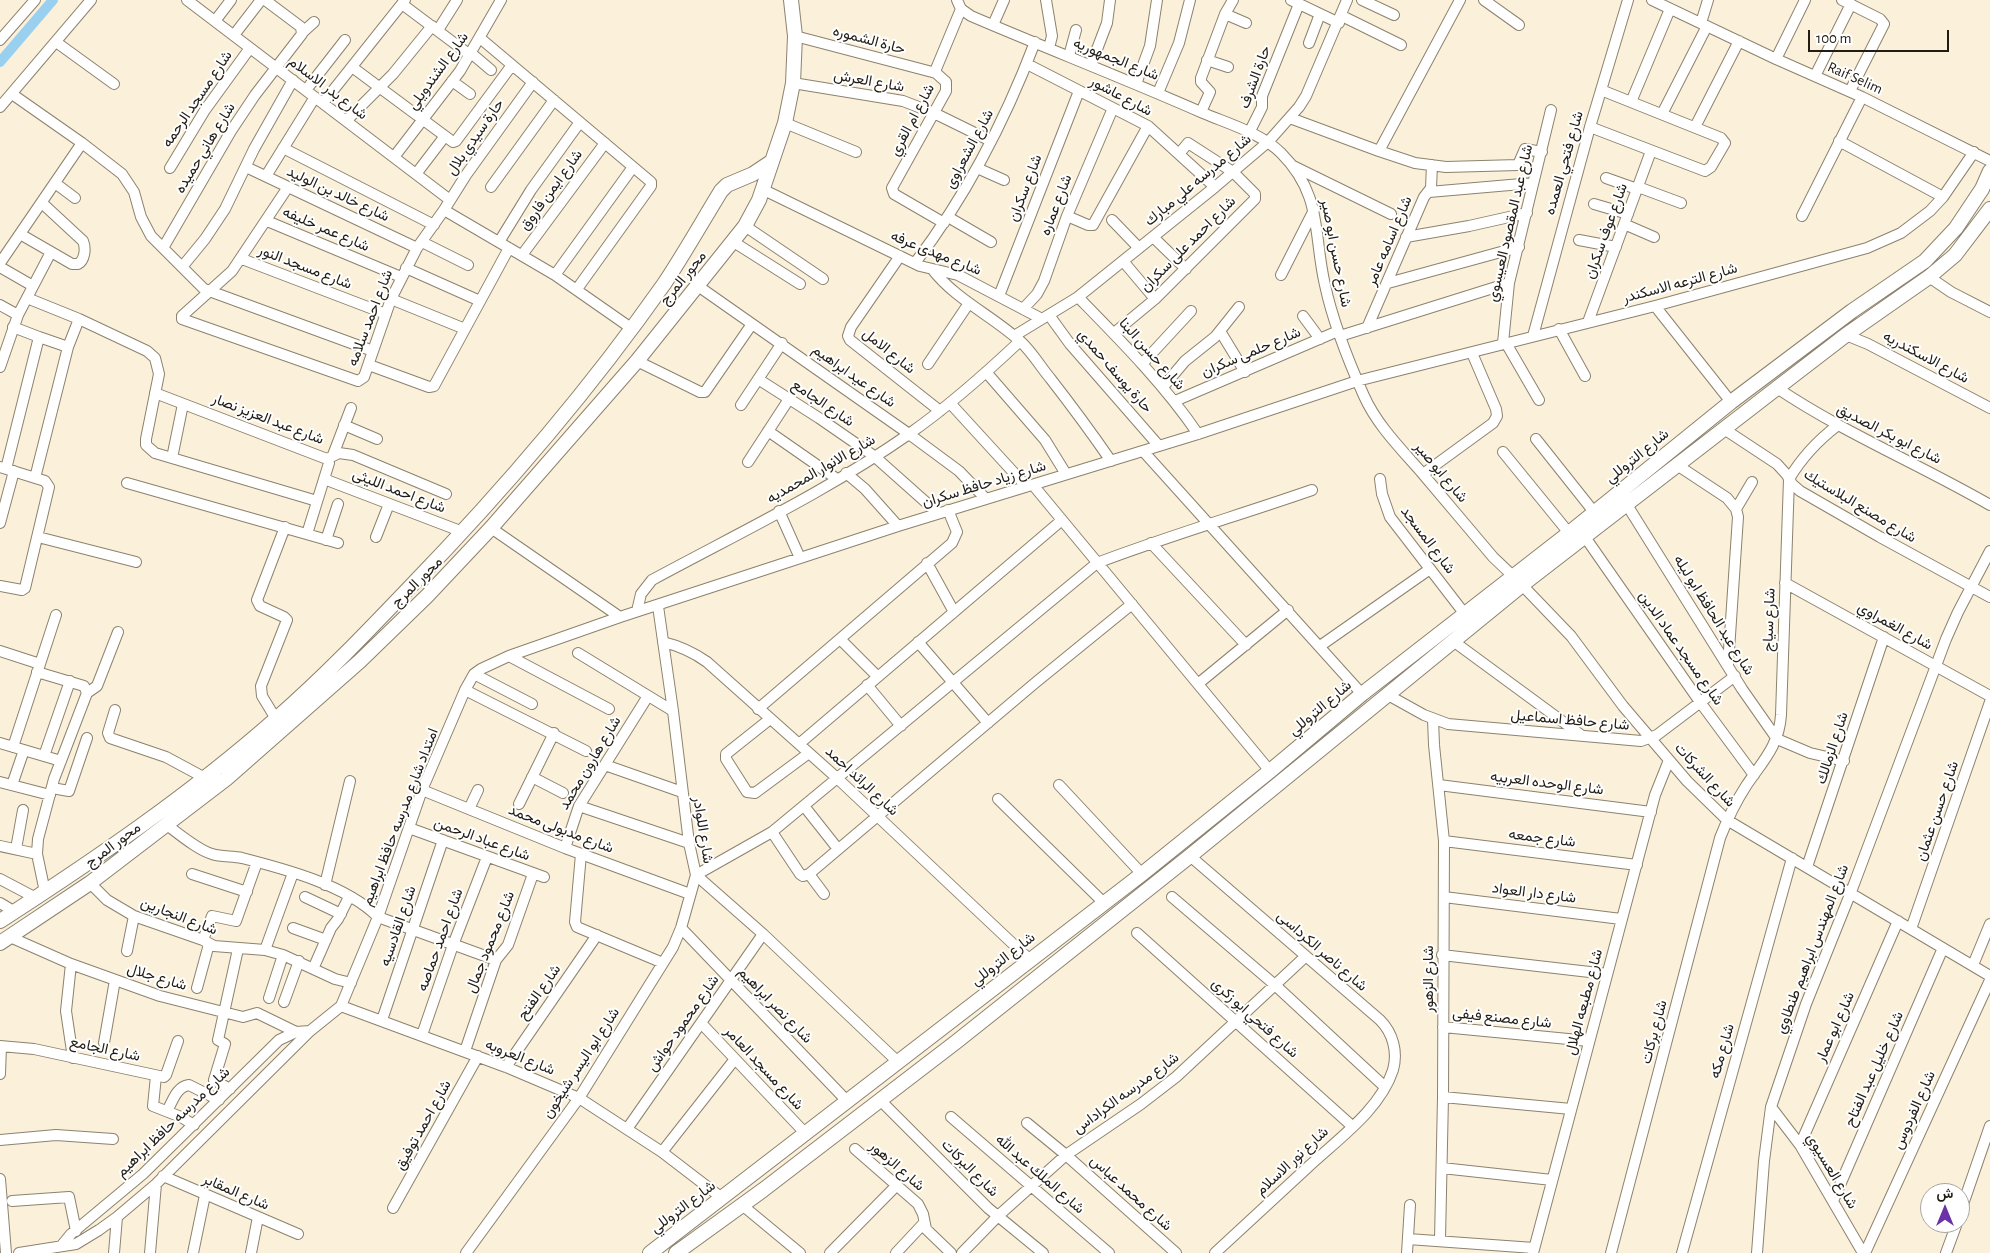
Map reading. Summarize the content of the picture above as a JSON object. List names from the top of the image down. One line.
{"streets":{"street":["حارة الشموره","شارع الجمهوريه","شارع الشندويلي","حارة الشرف","Raif Selim","شارع العرش","شارع بدر الاسلام","شارع عاشور","شارع مسجد الرحمه","شارع ام القري","حارة سيدي بلال","شارع هاني حميده","شارع الشعراوى","شارع فتحي العمده","شارع مدرسه علي مبارك","شارع سكران","شارع ايمن فاروق","شارع خالد بن الوليد","شارع عماره","شارع عبد المقصود العيسوي","شارع عمر خليفه","شارع عوف سكران","شارع اسامه عامر","شارع احمد على سكران","شارع مهدى عرفه","شارع حسن ابو صير","شارع مسجد النور","محور المرج","شارع الترعه الاسكندر","شارع احمد سلامه","شارع الامل","شارع حلمى سكران","شارع حسن البنا","شارع الاسكندريه","حارة يوسف حمدي","شارع عيد ابراهيم","شارع الجامع","شارع عبد العزيز نصار","شارع ابو بكر الصديق","شارع التروللي","شارع الانوار المحمديه","شارع ابو صير","شارع زياد حافظ سكران","شارع احمد الليثى","شارع مصنع البلاستيك","شارع المسجد","شارع عبد الحافظ ابو ليله","شارع سياج","شارع الغمراوي","شارع مسجد عماد الدين","شارع حافظ اسماعيل","شارع الزمالك","شارع هارون محمد","شارع الشركات","شارع الرائد احمد","شارع الوحده العربيه","شارع حسن عثمان","امتداد شارع مدرسه حافظ ابراهيم","شارع مدبولى محمد","شارع اللوادر","شارع جمعه","شارع عباد الرحمن","شارع دار العواد","شارع النجارين","شارع القادسيه","شارع احمد حماصه","شارع محمود جمال","شارع المهندس ابراهيم طنطاوي","شارع ناصر الكرداسى","شارع جلال","شارع الزهور","شارع الفتح","شارع مطبعه الهلال","شارع نصر ابراهيم","شارع فتحي ابو زكرى","شارع مصنع فيفى","شارع محمود حواش","شارع ابو عمار","شارع بركات","شارع مكه","شارع العروبه","شارع ابو اليسر شيخون","شارع مسجد العامر","شارع خليل عبد الفتاح","شارع مدرسه الكراداس","شارع الفردوس","شارع مدرسه حافظ ابراهيم","شارع احمد توفيق","شارع نور الاسلام","شارع البركات","شارع العسيوي","شارع الملك عبد الله","شارع المقابر","شارع محمد عباس"]},"crossings":[["حارة الشموره","شارع ام القري"],["حارة الشموره","محور المرج"],["شارع الجمهوريه","حارة الشرف"],["شارع الجمهوريه","شارع ام القري"],["شارع الجمهوريه","شارع الشعراوى"],["شارع الجمهوريه","شارع مدرسه علي مبارك"],["شارع الجمهوريه","شارع حسن ابو صير"],["شارع الشندويلي","شارع بدر الاسلام"],["Raif Selim","شارع الترعه الاسكندر"],["شارع العرش","شارع ام القري"],["شارع العرش","شارع الشعراوى"],["شارع العرش","محور المرج"],["شارع بدر الاسلام","شارع مسجد الرحمه"],["شارع بدر الاسلام","حارة سيدي بلال"],["شارع بدر الاسلام","شارع هاني حميده"],["شارع عاشور","شارع الشعراوى"],["شارع عاشور","شارع مدرسه علي مبارك"],["شارع عاشور","شارع سكران"],["شارع عاشور","شارع عماره"],["شارع ام القري","شارع الشعراوى"],["حارة سيدي بلال","شارع احمد سلامه"],["شارع الشعراوى","شارع مهدى عرفه"],["شارع فتحي العمده","شارع الترعه الاسكندر"],["شارع مدرسه علي مبارك","شارع احمد على سكران"],["شارع مدرسه علي مبارك","شارع مهدى عرفه"],["شارع مدرسه علي مبارك","شارع حسن ابو صير"],["شارع مدرسه علي مبارك","شارع حسن البنا"],["شارع مدرسه علي مبارك","حارة يوسف حمدي"],["شارع مدرسه علي مبارك","شارع الانوار المحمديه"],["شارع سكران","شارع مهدى عرفه"],["شارع خالد بن الوليد","شارع احمد سلامه"],["شارع عماره","شارع مهدى عرفه"],["شارع عبد المقصود العيسوي","شارع الترعه الاسكندر"],["شارع عبد المقصود العيسوي","شارع حلمى سكران"],["شارع عمر خليفه","شارع احمد سلامه"],["شارع عوف سكران","شارع الترعه الاسكندر"],["شارع اسامه عامر","شارع حلمى سكران"],["شارع احمد على سكران","شارع حسن البنا"],["شارع مهدى عرفه","محور المرج"],["شارع مهدى عرفه","شارع الامل"],["شارع مهدى عرفه","حارة يوسف حمدي"],["شارع حسن ابو صير","شارع الترعه الاسكندر"],["شارع حسن ابو صير","شارع حلمى سكران"],["شارع حسن ابو صير","شارع ابو صير"],["شارع حسن ابو صير","شارع زياد حافظ سكران"],["شارع مسجد النور","شارع احمد سلامه"],["محور المرج","شارع عيد ابراهيم"],["محور المرج","شارع احمد الليثى"],["محور المرج","شارع النجارين"],["محور المرج","شارع جلال"],["شارع الترعه الاسكندر","شارع ابو صير"],["شارع الترعه الاسكندر","شارع زياد حافظ سكران"],["شارع الامل","شارع الانوار المحمديه"],["شارع حلمى سكران","شارع حسن البنا"],["شارع حسن البنا","شارع زياد حافظ سكران"],["شارع الاسكندريه","شارع التروللي"],["حارة يوسف حمدي","شارع زياد حافظ سكران"],["شارع عيد ابراهيم","شارع الانوار المحمديه"],["شارع عيد ابراهيم","شارع زياد حافظ سكران"],["شارع الجامع","شارع الانوار المحمديه"],["شارع الجامع","شارع زياد حافظ سكران"],["شارع عبد العزيز نصار","شارع احمد الليثى"],["شارع ابو بكر الصديق","شارع التروللي"],["شارع التروللي","شارع ابو صير"],["شارع التروللي","شارع مصنع البلاستيك"],["شارع التروللي","شارع المسجد"],["شارع التروللي","شارع عبد الحافظ ابو ليله"],["شارع التروللي","شارع مسجد عماد الدين"],["شارع التروللي","شارع حافظ اسماعيل"],["شارع التروللي","شارع الشركات"],["شارع التروللي","شارع الرائد احمد"],["شارع التروللي","شارع اللوادر"],["شارع التروللي","شارع ناصر الكرداسى"],["شارع التروللي","شارع نصر ابراهيم"],["شارع التروللي","شارع العروبه"],["شارع التروللي","شارع مسجد العامر"],["شارع التروللي","شارع البركات"],["شارع الانوار المحمديه","شارع زياد حافظ سكران"],["شارع ابو صير","شارع زياد حافظ سكران"],["شارع ابو صير","شارع الشركات"],["شارع زياد حافظ سكران","شارع اللوادر"],["شارع مصنع البلاستيك","شارع سياج"],["شارع مصنع البلاستيك","شارع المهندس ابراهيم طنطاوي"],["شارع عبد الحافظ ابو ليله","شارع سياج"],["شارع سياج","شارع الغمراوي"],["شارع سياج","شارع مسجد عماد الدين"],["شارع سياج","شارع الشركات"],["شارع سياج","شارع بركات"],["شارع الغمراوي","شارع الزمالك"],["شارع الغمراوي","شارع المهندس ابراهيم طنطاوي"],["شارع حافظ اسماعيل","شارع الشركات"],["شارع حافظ اسماعيل","شارع الزهور"],["شارع الزمالك","شارع الشركات"],["شارع هارون محمد","شارع مدبولى محمد"],["شارع الشركات","شارع حسن عثمان"],["شارع الشركات","شارع المهندس ابراهيم طنطاوي"],["شارع الشركات","شارع مطبعه الهلال"],["شارع الشركات","شارع ابو عمار"],["شارع الشركات","شارع بركات"],["شارع الشركات","شارع مكه"],["شارع الشركات","شارع خليل عبد الفتاح"],["شارع الشركات","شارع الفردوس"],["شارع الرائد احمد","شارع اللوادر"],["شارع الوحده العربيه","شارع الزهور"],["شارع الوحده العربيه","شارع مطبعه الهلال"],["امتداد شارع مدرسه حافظ ابراهيم","شارع مدبولى محمد"],["امتداد شارع مدرسه حافظ ابراهيم","شارع عباد الرحمن"],["امتداد شارع مدرسه حافظ ابراهيم","شارع النجارين"],["امتداد شارع مدرسه حافظ ابراهيم","شارع العروبه"],["امتداد شارع مدرسه حافظ ابراهيم","شارع مدرسه حافظ ابراهيم"],["شارع مدبولى محمد","شارع ابو اليسر شيخون"],["شارع اللوادر","شارع محمود حواش"],["شارع اللوادر","شارع ابو اليسر شيخون"],["شارع جمعه","شارع الزهور"],["شارع جمعه","شارع مطبعه الهلال"],["شارع عباد الرحمن","شارع القادسيه"],["شارع عباد الرحمن","شارع احمد حماصه"],["شارع عباد الرحمن","شارع محمود جمال"],["شارع دار العواد","شارع الزهور"],["شارع دار العواد","شارع مطبعه الهلال"],["شارع القادسيه","شارع العروبه"],["شارع احمد حماصه","شارع العروبه"],["شارع محمود جمال","شارع العروبه"],["شارع المهندس ابراهيم طنطاوي","شارع العسيوي"],["شارع ناصر الكرداسى","شارع مدرسه الكراداس"],["شارع ناصر الكرداسى","شارع نور الاسلام"],["شارع جلال","شارع مدرسه حافظ ابراهيم"],["شارع الزهور","شارع مصنع فيفى"],["شارع الفتح","شارع العروبه"],["شارع مطبعه الهلال","شارع مصنع فيفى"],["شارع نصر ابراهيم","شارع محمود حواش"],["شارع نصر ابراهيم","شارع ابو اليسر شيخون"],["شارع فتحي ابو زكرى","شارع مدرسه الكراداس"],["شارع فتحي ابو زكرى","شارع نور الاسلام"],["شارع محمود حواش","شارع العروبه"],["شارع محمود حواش","شارع مسجد العامر"],["شارع ابو عمار","شارع العسيوي"],["شارع العروبه","شارع ابو اليسر شيخون"],["شارع العروبه","شارع مدرسه حافظ ابراهيم"],["شارع العروبه","شارع احمد توفيق"],["شارع خليل عبد الفتاح","شارع العسيوي"],["شارع مدرسه الكراداس","شارع البركات"],["شارع مدرسه الكراداس","شارع الملك عبد الله"],["شارع مدرسه الكراداس","شارع محمد عباس"],["شارع الفردوس","شارع العسيوي"],["شارع مدرسه حافظ ابراهيم","شارع المقابر"]],"scale_bar":"100 m","north":"top"}
